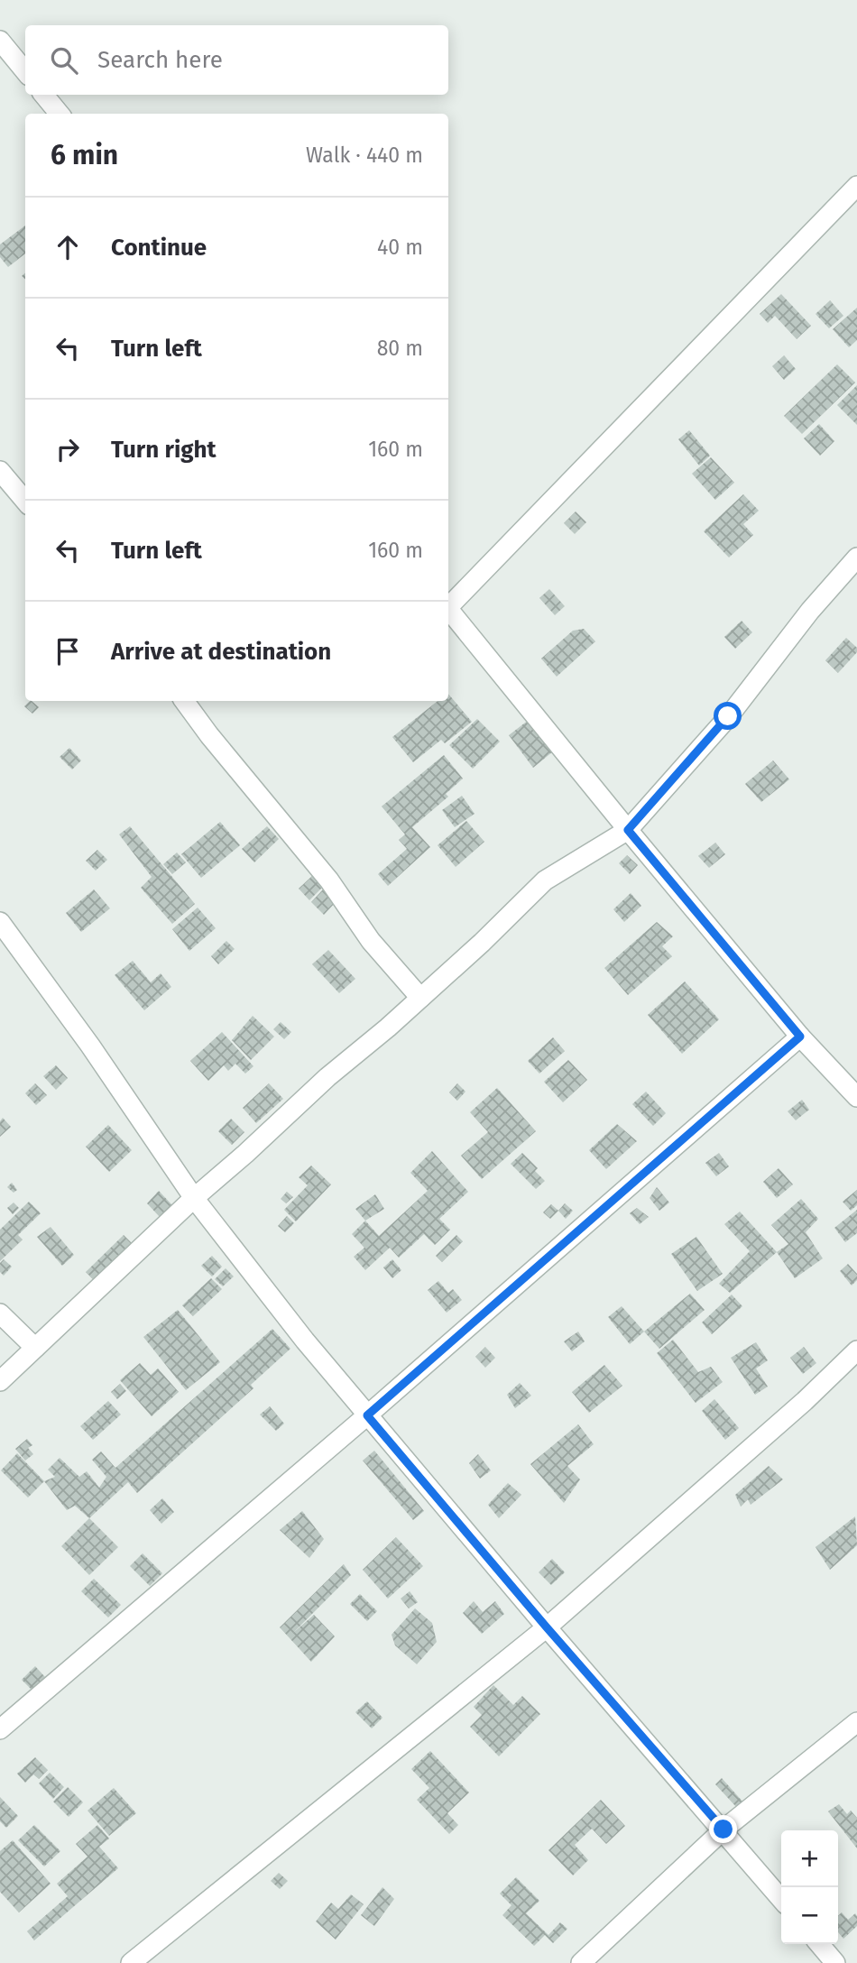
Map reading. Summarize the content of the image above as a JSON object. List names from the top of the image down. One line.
{"page":{"search":"Search here","heading":["6 min","Walk · 440 m"],"list":[["Continue","40 m"],["Turn left","80 m"],["Turn right","160 m"],["Turn left","160 m"],"Arrive at destination"],"map_buttons":["+","−"]}}
